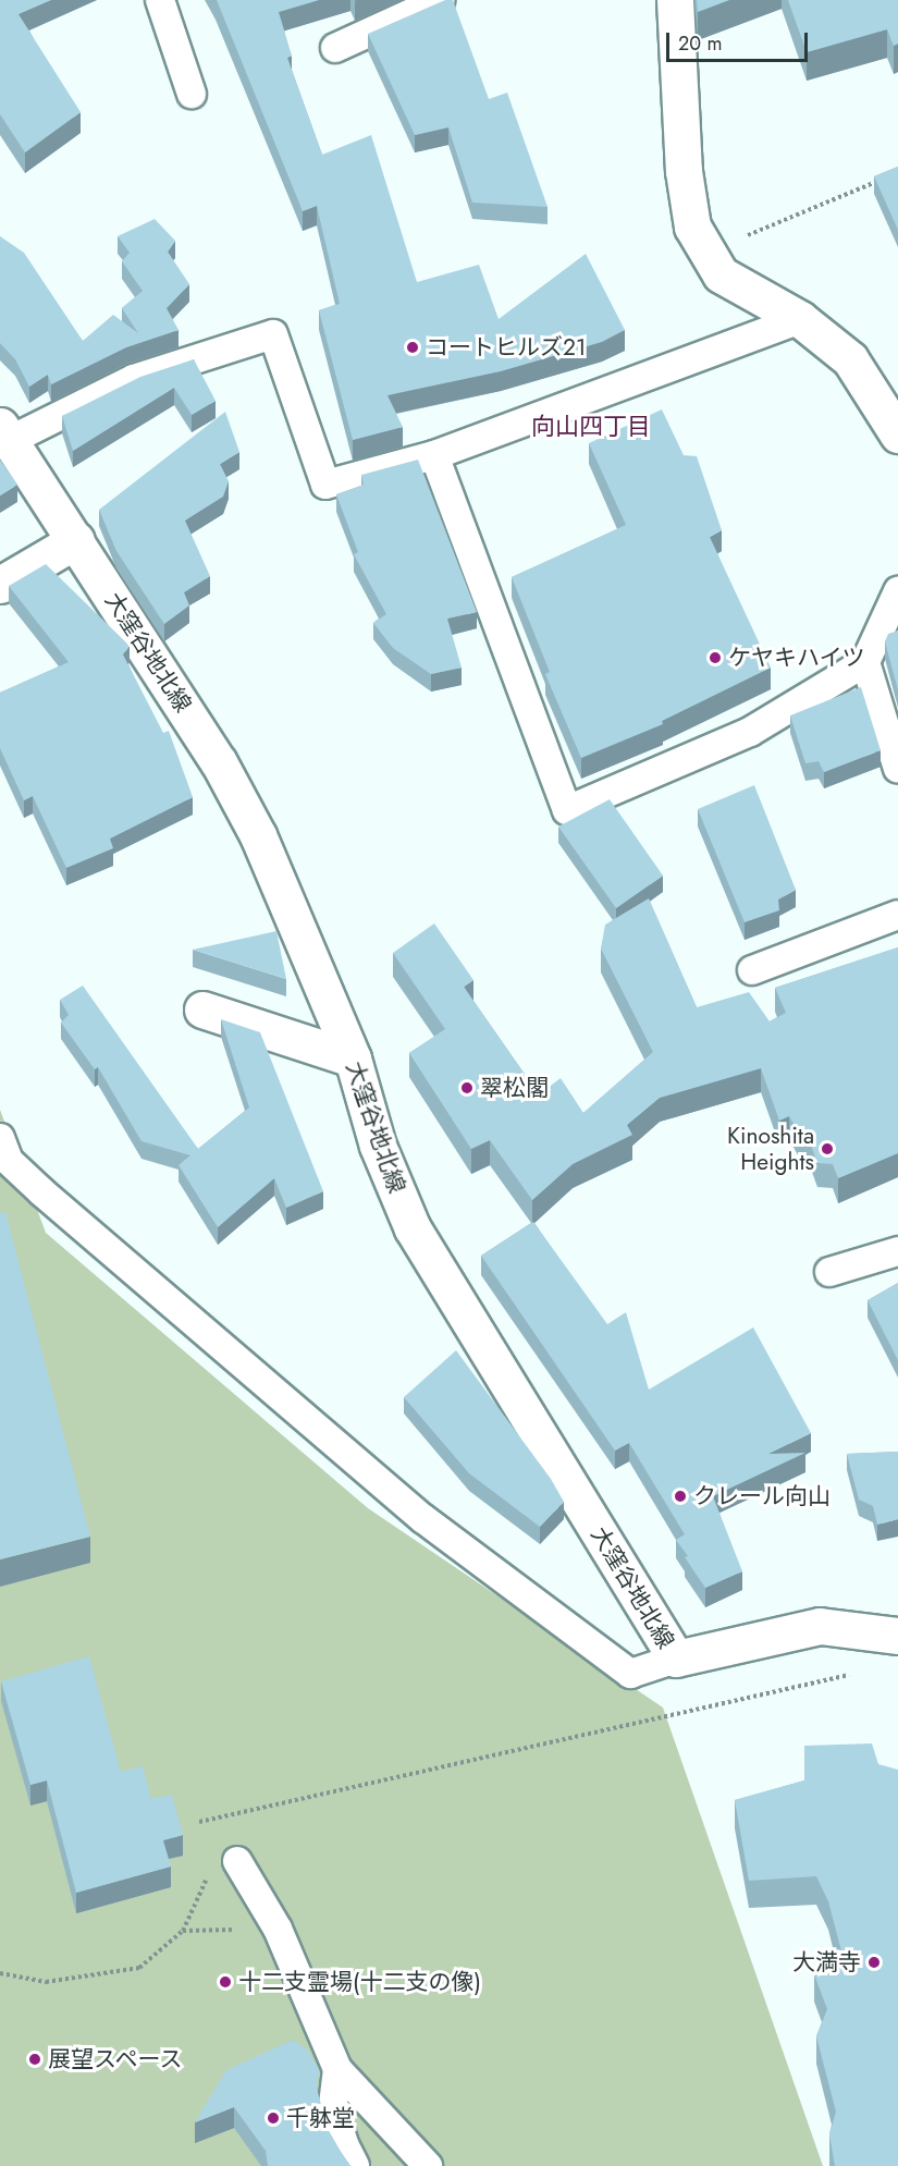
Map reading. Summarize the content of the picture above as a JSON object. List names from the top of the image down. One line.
{"streets":{"street":["大窪谷地北線"]},"districts":["向山四丁目"],"places":["コートヒルズ21","ケヤキハイツ","翠松閣","Kinoshita Heights","クレール向山","大満寺","十二支霊場(十二支の像)","展望スペース","千躰堂"],"scale_bar":"20 m"}
